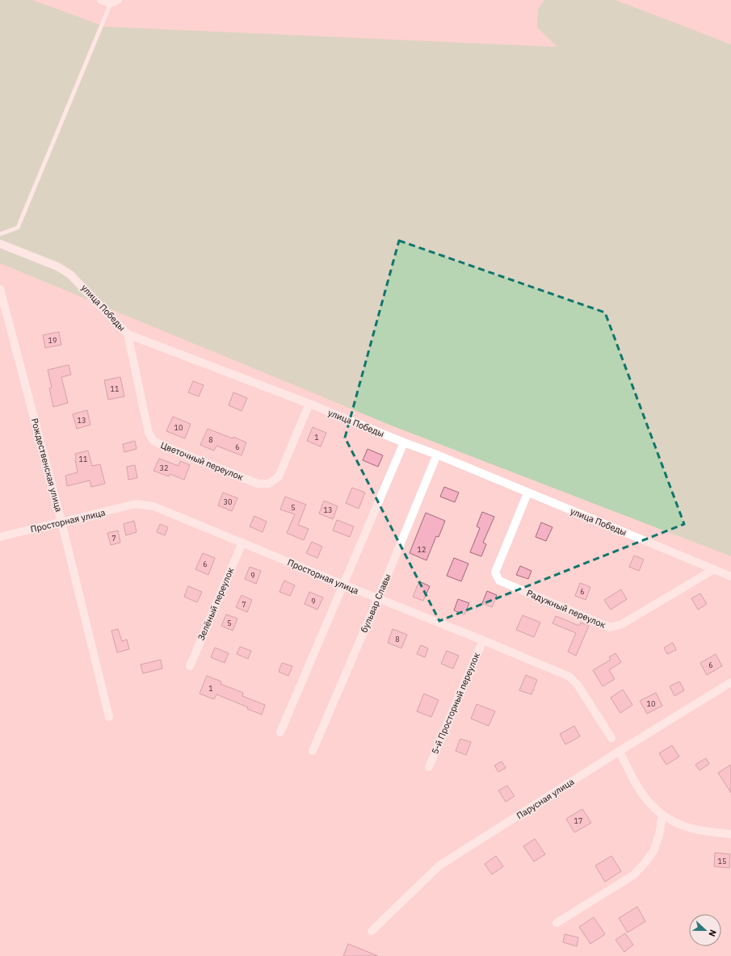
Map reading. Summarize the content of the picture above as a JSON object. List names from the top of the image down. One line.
{"streets":{"street":["улица Победы","Цветочный переулок","Рождественская улица","Просторная улица","бульвар Славы","Зелёный переулок","Радужный переулок","5-й Просторный переулок","Парусная улица"]},"crossings":[["улица Победы","Цветочный переулок"],["улица Победы","бульвар Славы"],["улица Победы","Радужный переулок"],["Рождественская улица","Просторная улица"],["Просторная улица","бульвар Славы"],["Просторная улица","Зелёный переулок"],["Просторная улица","5-й Просторный переулок"]],"house_numbers":["19","11","13","10","1","8","6","11","32","30","5","13","7","12","6","9","6","9","7","5","8","6","1","10","17","15"],"north":"right"}
